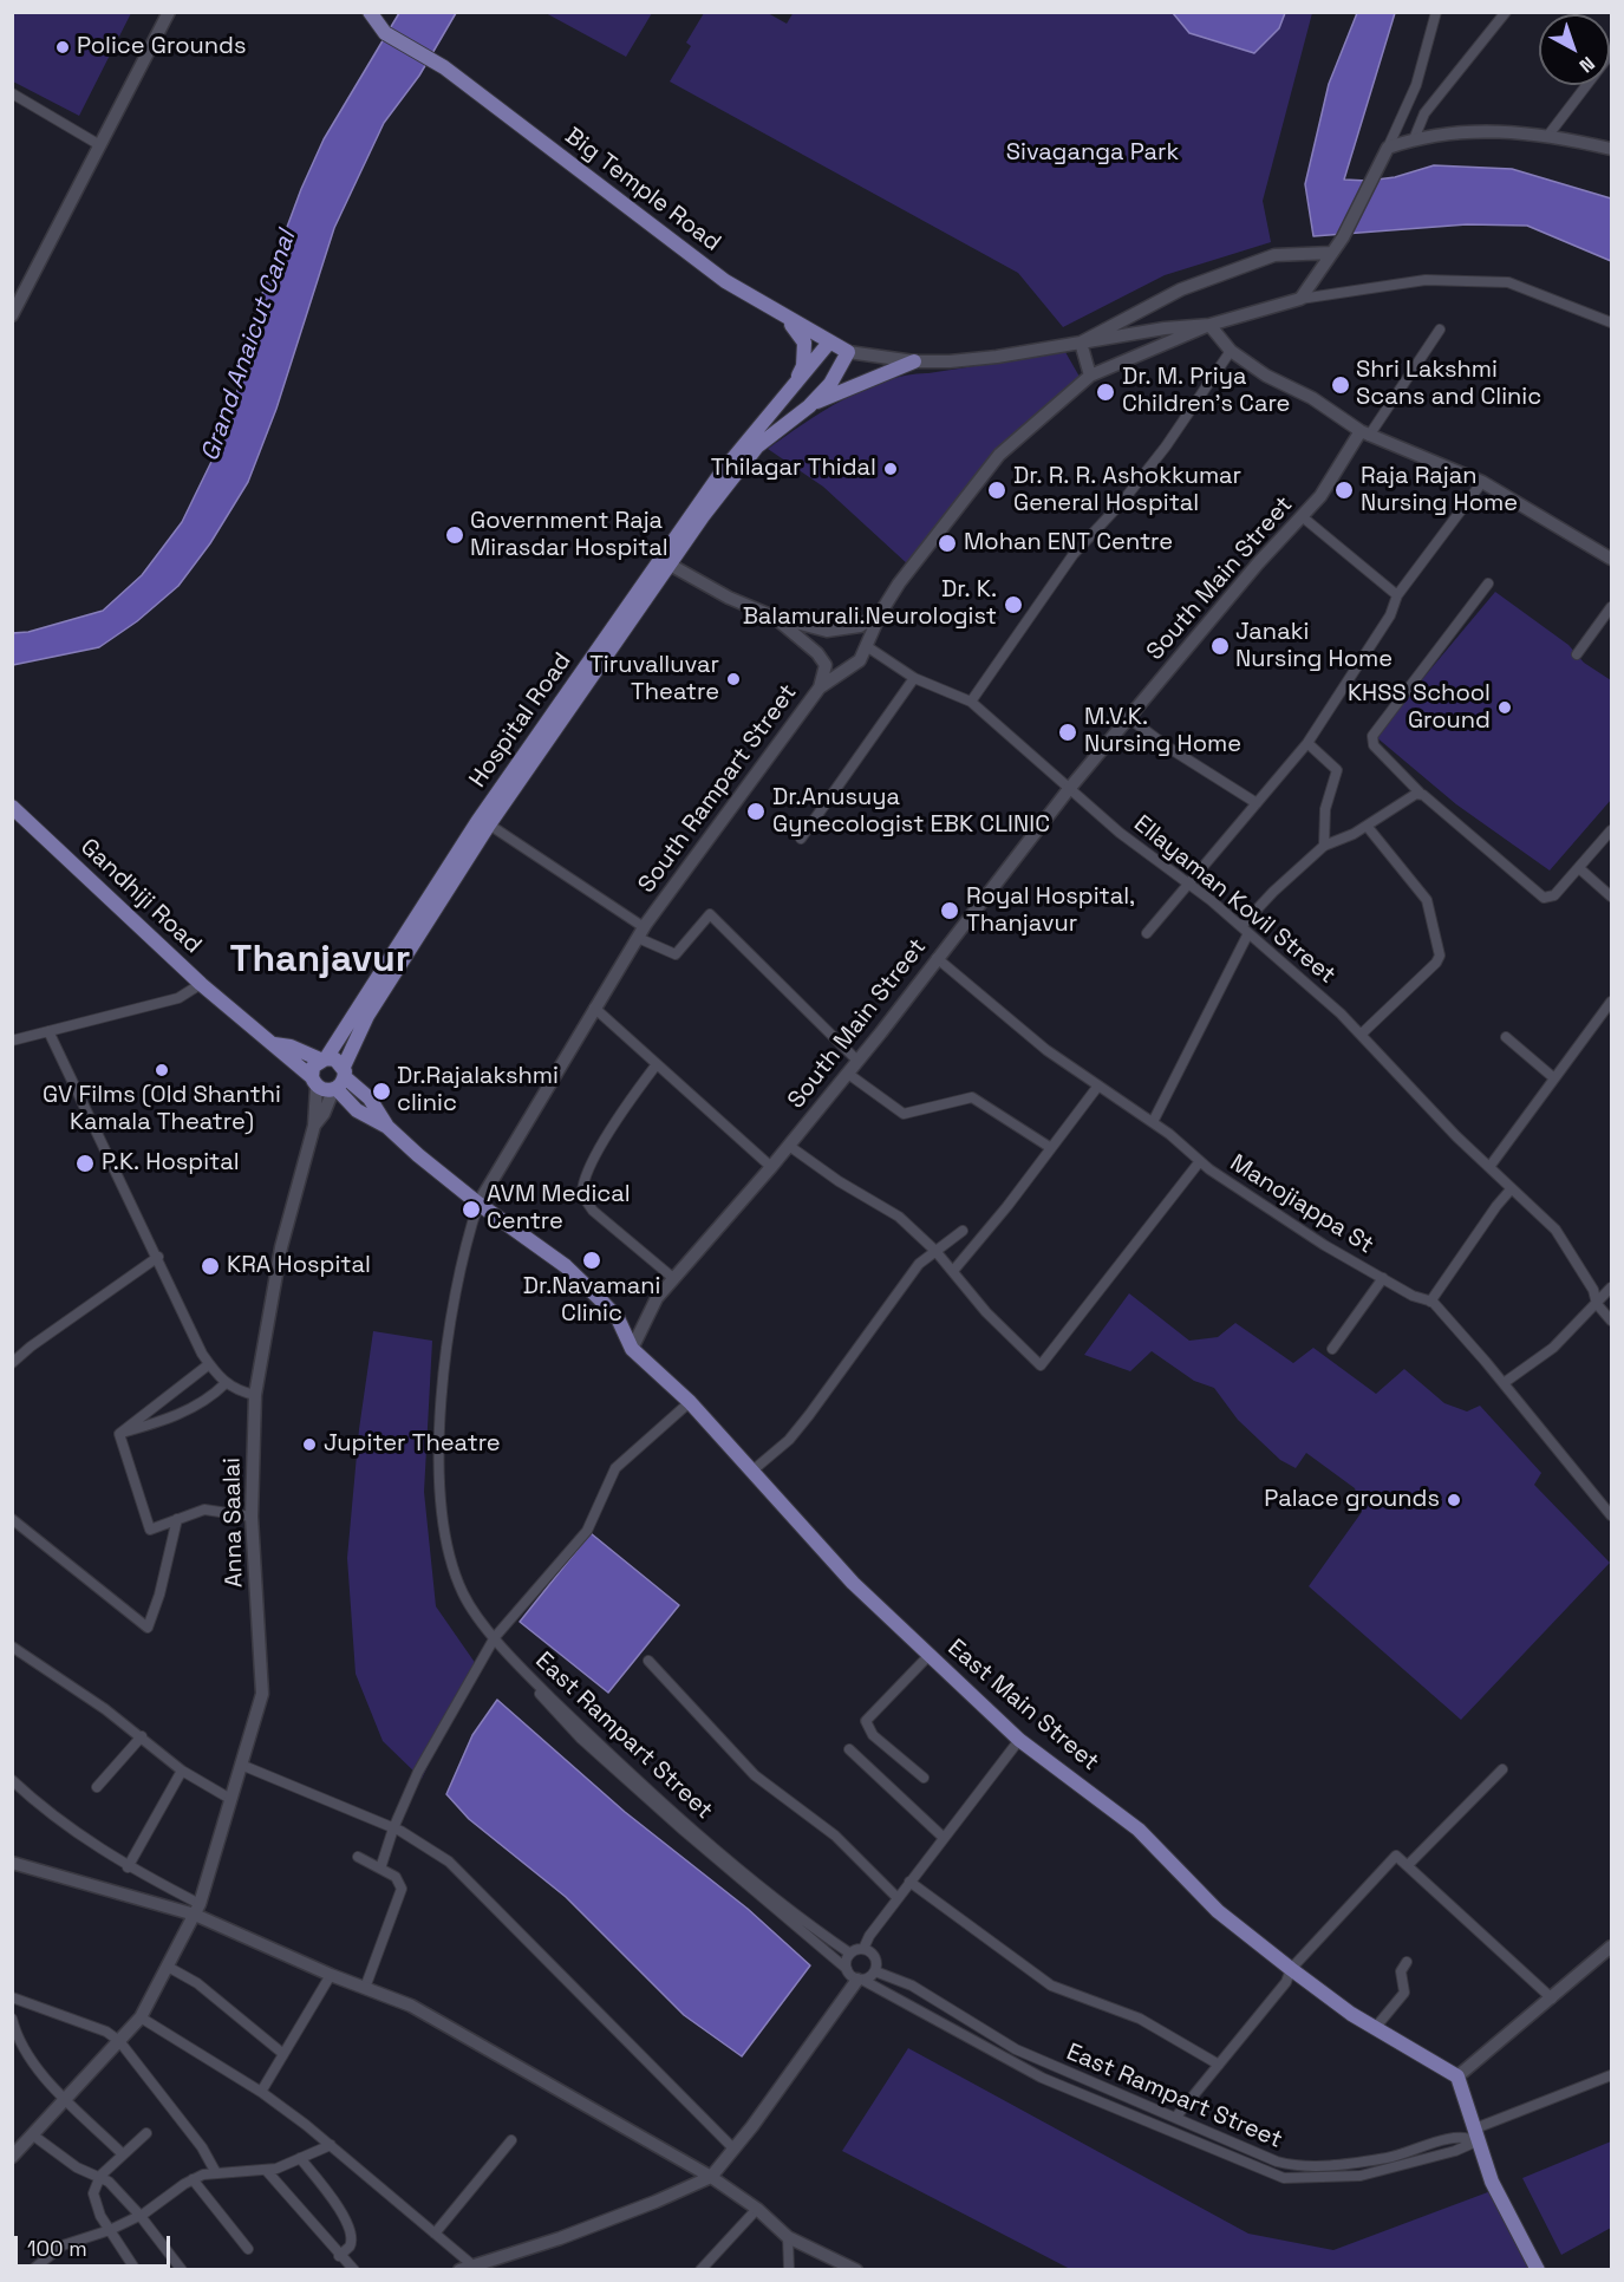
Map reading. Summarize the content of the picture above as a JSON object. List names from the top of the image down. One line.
{"streets":{"main road":["Big Temple Road","Hospital Road","Gandhiji Road","East Main Street"],"street":["South Main Street","South Rampart Street","Ellayaman Kovil Street","Manojiappa St","Anna Saalai","East Rampart Street"]},"crossings":[["Big Temple Road","Hospital Road"],["South Main Street","Ellayaman Kovil Street"],["South Main Street","Manojiappa St"],["South Main Street","East Main Street"],["Hospital Road","Gandhiji Road"],["Hospital Road","Anna Saalai"],["South Rampart Street","Ellayaman Kovil Street"],["South Rampart Street","East Rampart Street"],["Gandhiji Road","Anna Saalai"]],"districts":["Thanjavur"],"water":["Grand Anaicut Canal"],"parks":["Sivaganga Park"],"places":["Police Grounds","Shri Lakshmi Scans and Clinic","Dr. M. Priya Children's Care","Thilagar Thidal","Dr. R. R. Ashokkumar General Hospital","Raja Rajan Nursing Home","Government Raja Mirasdar Hospital","Mohan ENT Centre","Dr. K. Balamurali.Neurologist","Janaki Nursing Home","Tiruvalluvar Theatre","KHSS School Ground","M.V.K. Nursing Home","Dr.Anusuya Gynecologist EBK CLINIC","Royal Hospital, Thanjavur","GV Films (Old Shanthi Kamala Theatre)","Dr.Rajalakshmi clinic","P.K. Hospital","AVM Medical Centre","Dr.Navamani Clinic","KRA Hospital","Jupiter Theatre","Palace grounds"],"scale_bar":"100 m","north":"bottom right"}
